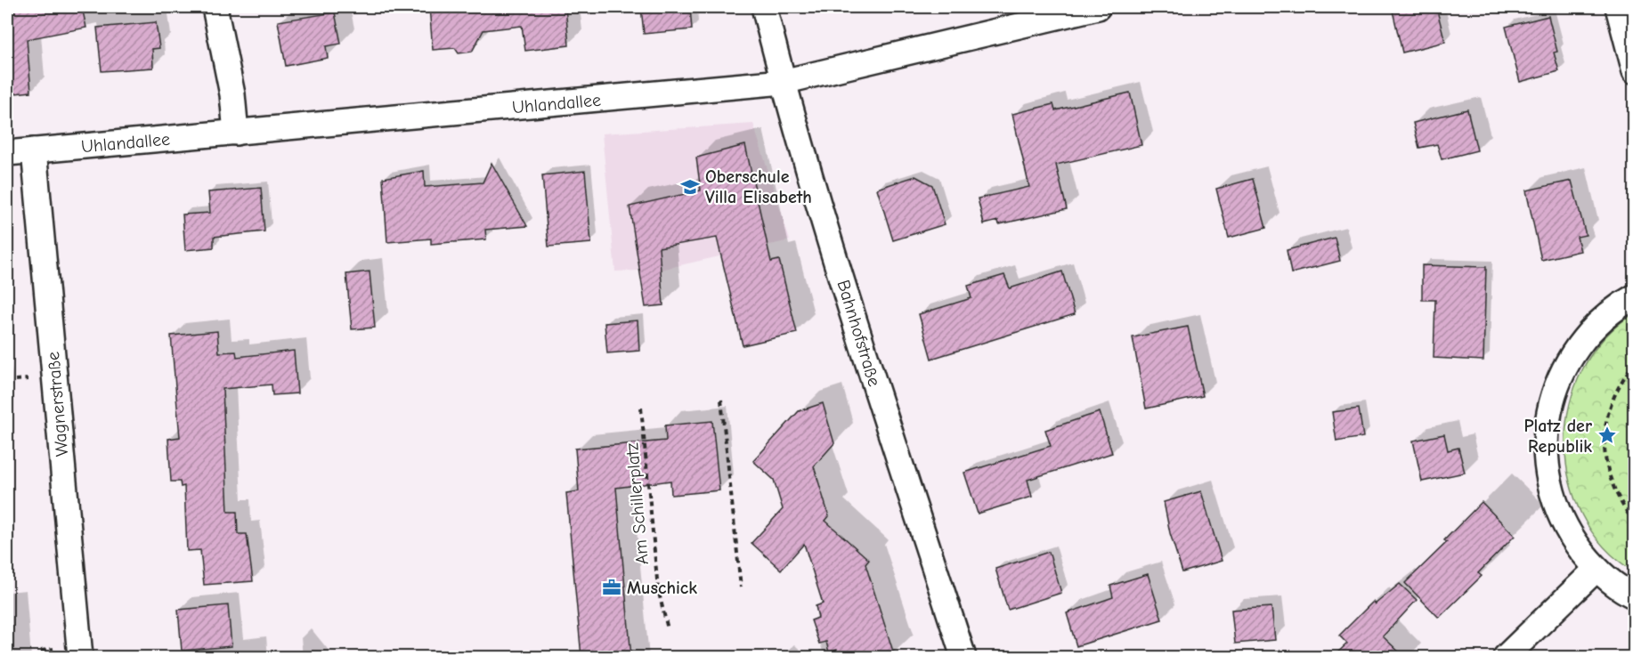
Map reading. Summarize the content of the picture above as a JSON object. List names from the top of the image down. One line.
{"streets":{"street":["Uhlandallee","Bahnhofstraße","Wagnerstraße"],"path":["Am Schillerplatz"]},"crossings":[["Uhlandallee","Bahnhofstraße"],["Uhlandallee","Wagnerstraße"]],"places":{"school or university":["Oberschule Villa Elisabeth"],"place":["Platz der Republik"],"office":["Muschick"]}}
